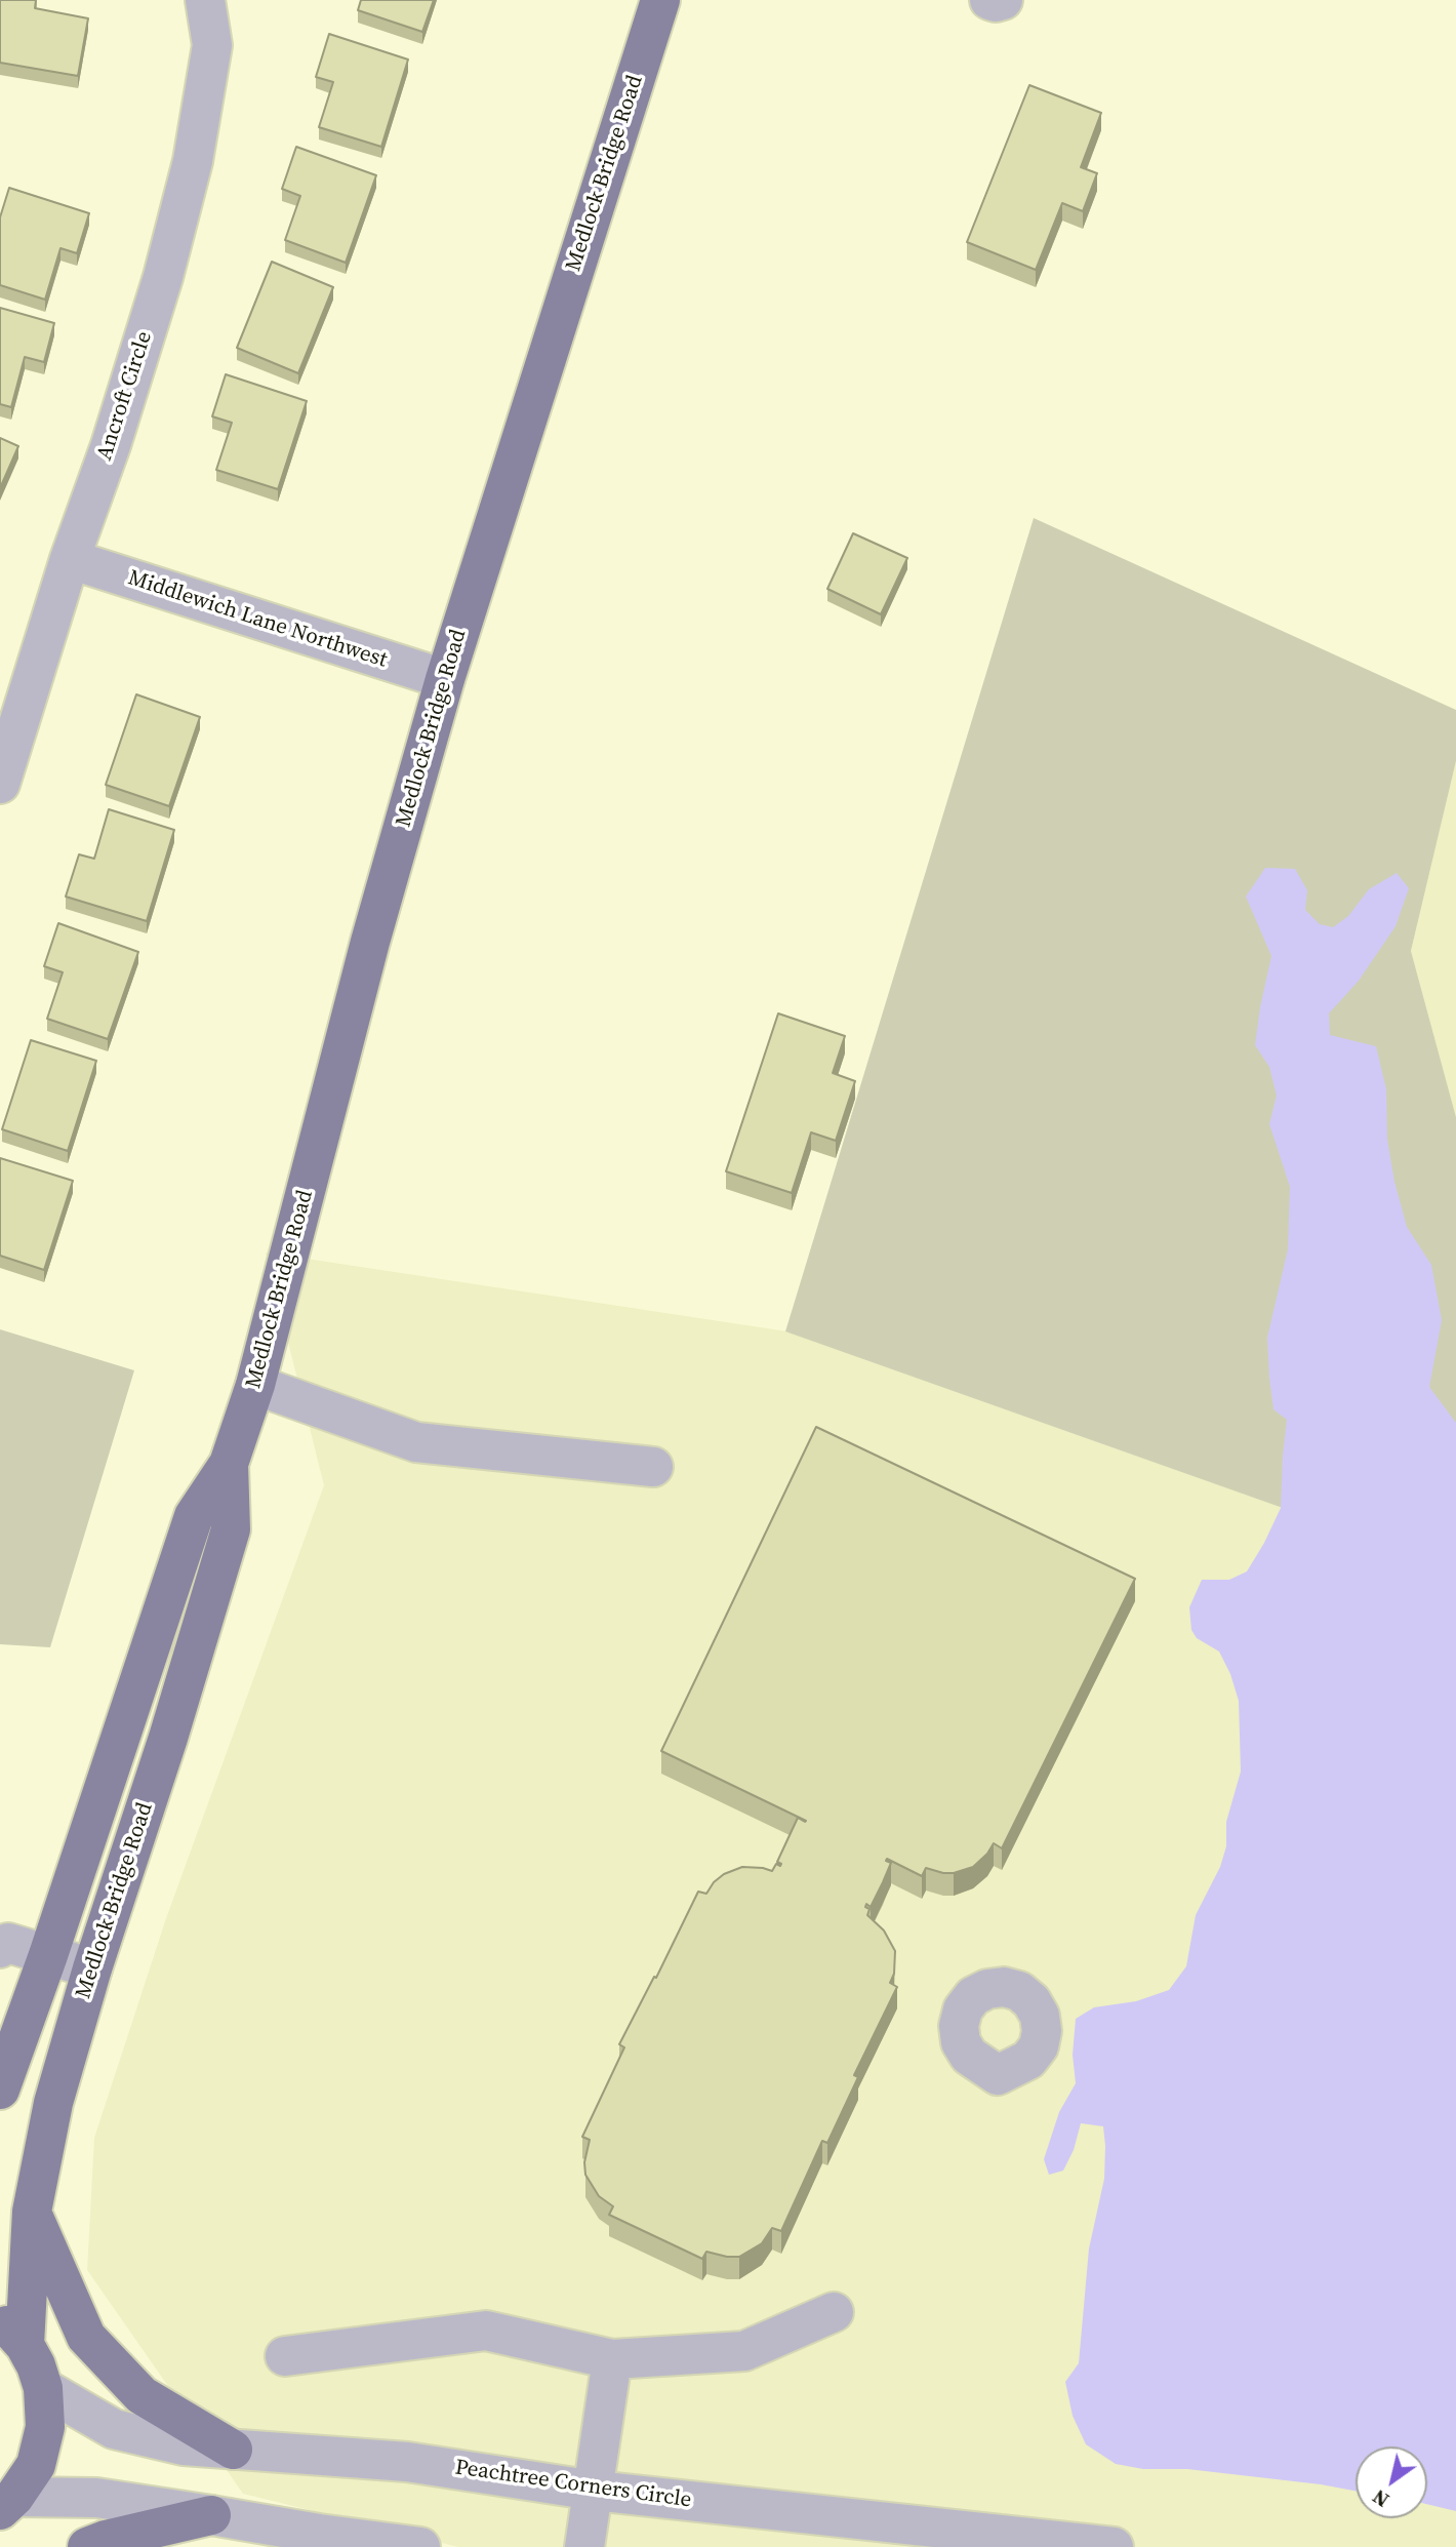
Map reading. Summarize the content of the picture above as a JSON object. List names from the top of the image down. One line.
{"streets":{"main road":["Medlock Bridge Road"],"street":["Ancroft Circle","Middlewich Lane Northwest","Peachtree Corners Circle"]},"crossings":[["Medlock Bridge Road","Middlewich Lane Northwest"],["Medlock Bridge Road","Peachtree Corners Circle"],["Ancroft Circle","Middlewich Lane Northwest"]],"north":"bottom left"}
